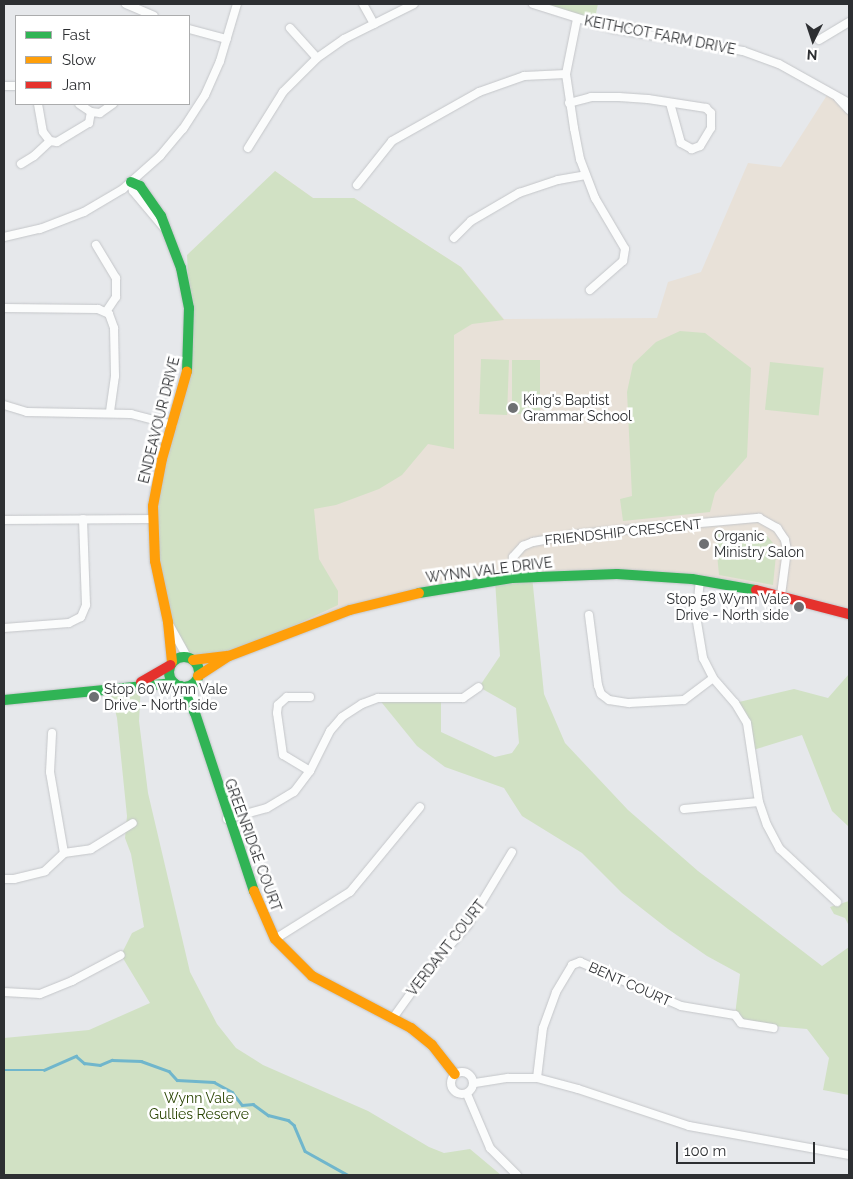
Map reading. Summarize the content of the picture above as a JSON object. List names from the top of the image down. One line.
{"streets":{"street":["KEITHCOT FARM DRIVE","ENDEAVOUR DRIVE","FRIENDSHIP CRESCENT","WYNN VALE DRIVE","GREENRIDGE COURT","VERDANT COURT","BENT COURT"]},"crossings":[["ENDEAVOUR DRIVE","WYNN VALE DRIVE"],["ENDEAVOUR DRIVE","GREENRIDGE COURT"],["FRIENDSHIP CRESCENT","WYNN VALE DRIVE"],["WYNN VALE DRIVE","GREENRIDGE COURT"],["GREENRIDGE COURT","VERDANT COURT"]],"parks":["Wynn Vale Gullies Reserve"],"places":["King's Baptist Grammar School","Organic Ministry Salon","Stop 58 Wynn Vale Drive - North side","Stop 60 Wynn Vale Drive - North side"],"legend":["Fast","Slow","Jam"],"scale_bar":"100 m","north":"bottom"}
